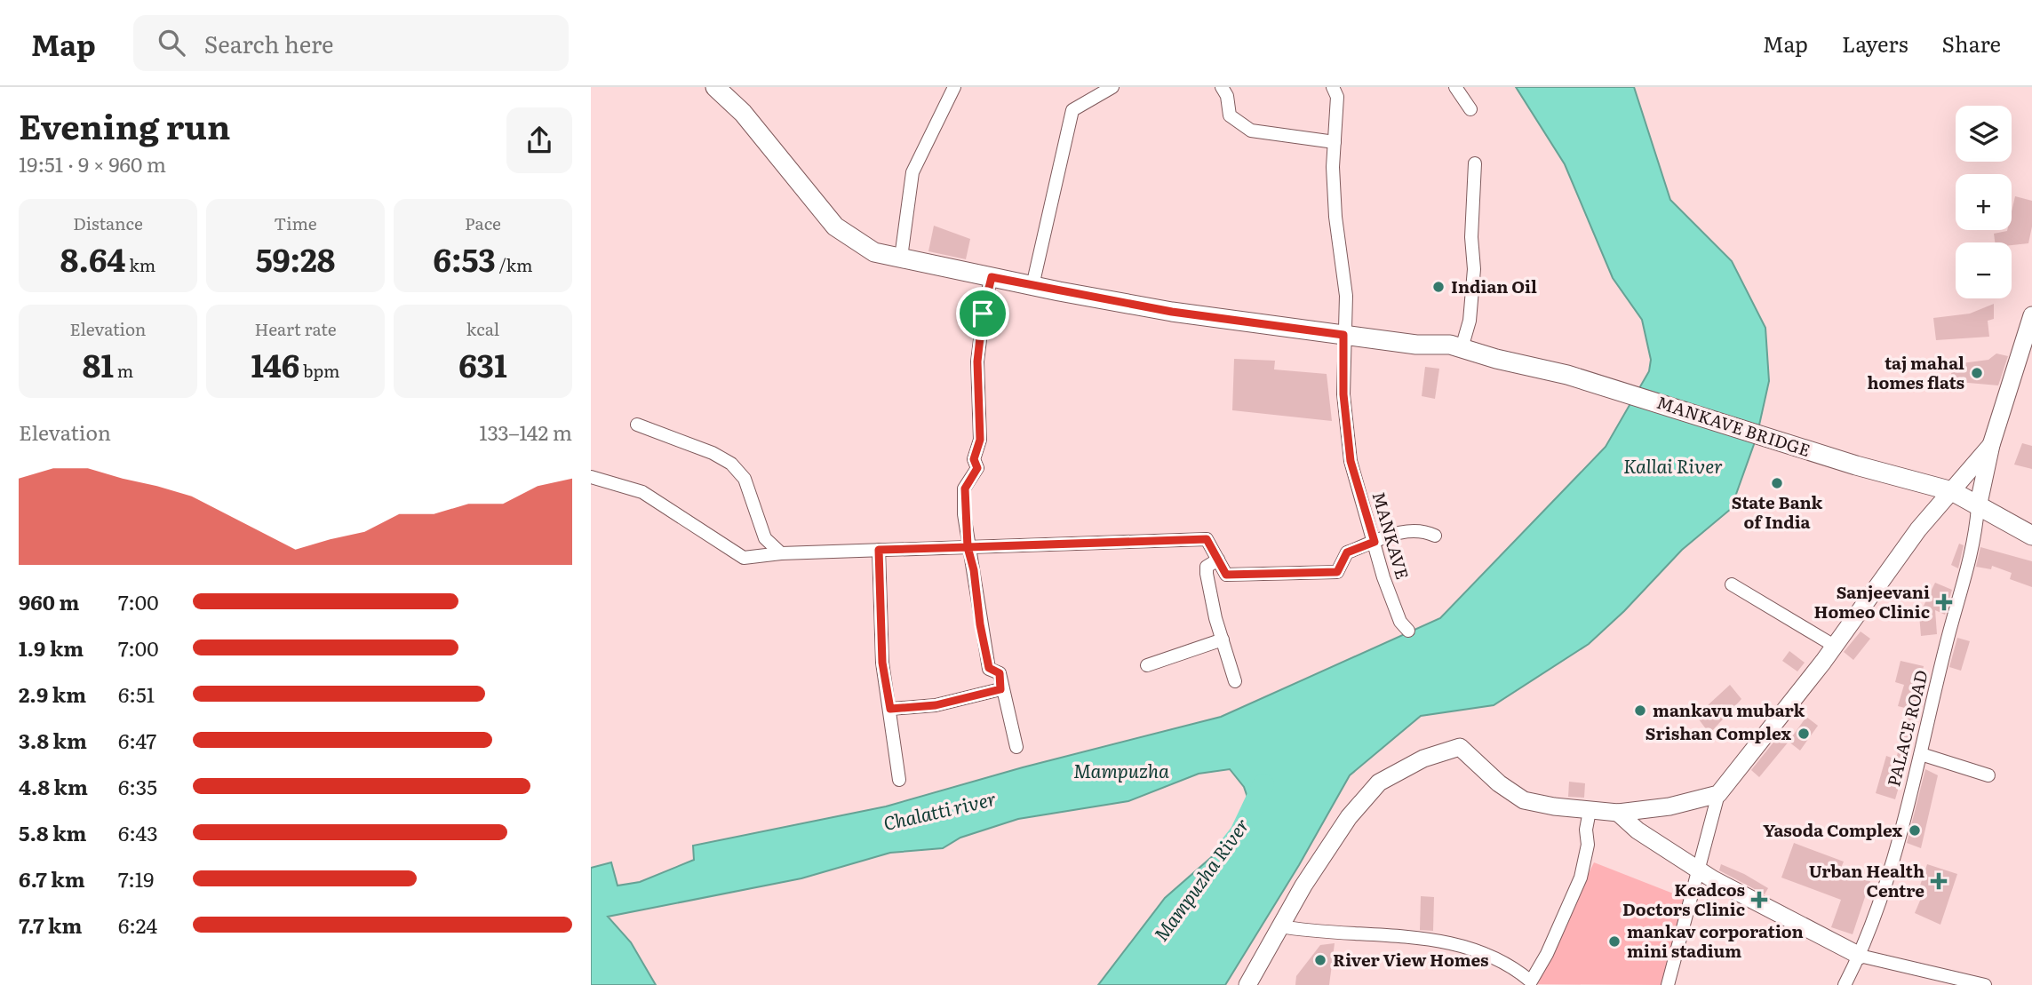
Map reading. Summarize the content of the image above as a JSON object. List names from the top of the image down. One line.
{"streets":{"main road":["MANKAVE BRIDGE"],"street":["MANKAVE","PALACE ROAD"]},"crossings":[["MANKAVE BRIDGE","MANKAVE"],["MANKAVE BRIDGE","PALACE ROAD"]],"water":["Kallai River","Mampuzha","Chalatti river","Mampuzha River"],"places":{"other":["Indian Oil","taj mahal homes flats","State Bank of India","mankavu mubark","Srishan Complex","Yasoda Complex","mankav corporation mini stadium","River View Homes"],"health":["Sanjeevani Homeo Clinic","Urban Health Centre","Kcadcos Doctors Clinic"]},"page":{"header":"Map","search":"Search here","nav":["Map","Layers","Share"],"heading":["Evening run","19:51 · 9 × 960 m"],"map_buttons":["+","−"],"stats":[["Distance","8.64 km"],["Time","59:28"],["Pace","6:53 /km"],["Elevation","81 m"],["Heart rate","146 bpm"],["kcal","631"]],"chart":["Elevation","133–142 m"],"list":[{"name":"960 m","note":"7:00"},{"name":"1.9 km","note":"7:00"},{"name":"2.9 km","note":"6:51"},{"name":"3.8 km","note":"6:47"},{"name":"4.8 km","note":"6:35"},{"name":"5.8 km","note":"6:43"},{"name":"6.7 km","note":"7:19"},{"name":"7.7 km","note":"6:24"}]}}
